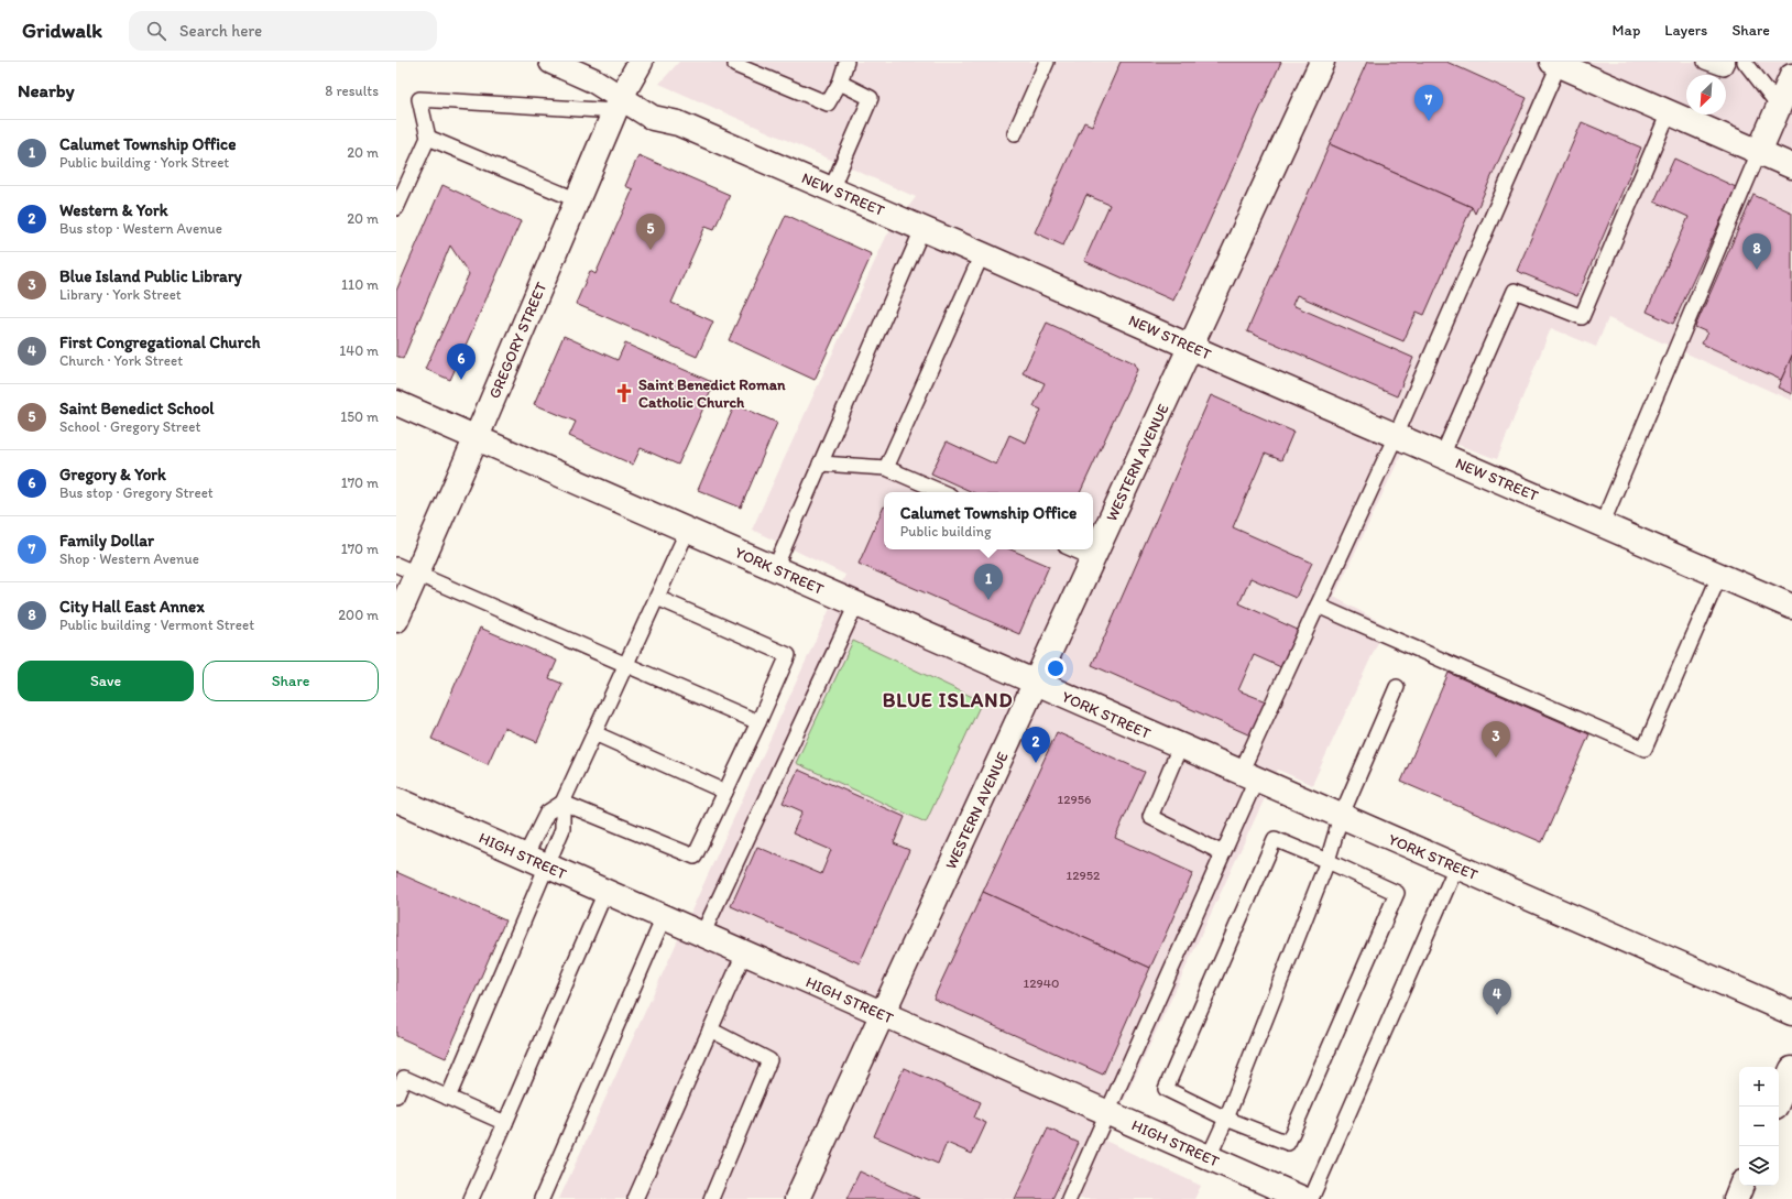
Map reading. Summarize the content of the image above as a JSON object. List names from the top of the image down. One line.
{"streets":{"street":["NEW STREET","GREGORY STREET","WESTERN AVENUE","YORK STREET","HIGH STREET"]},"crossings":[["NEW STREET","GREGORY STREET"],["NEW STREET","WESTERN AVENUE"],["GREGORY STREET","YORK STREET"],["WESTERN AVENUE","YORK STREET"],["WESTERN AVENUE","HIGH STREET"]],"districts":["BLUE ISLAND"],"places":{"church":["Saint Benedict Roman Catholic Church"]},"house_numbers":["12956","12952","12940"],"north":"bottom left","page":{"header":"Gridwalk","search":"Search here","nav":["Map","Layers","Share"],"heading":["Nearby","8 results"],"pins":["7","5","8","6","1","3","2","4"],"list":[{"mark":"1","name":"Calumet Township Office","note":"Public building · York Street","value":"20 m"},{"mark":"2","name":"Western & York","note":"Bus stop · Western Avenue","value":"20 m"},{"mark":"3","name":"Blue Island Public Library","note":"Library · York Street","value":"110 m"},{"mark":"4","name":"First Congregational Church","note":"Church · York Street","value":"140 m"},{"mark":"5","name":"Saint Benedict School","note":"School · Gregory Street","value":"150 m"},{"mark":"6","name":"Gregory & York","note":"Bus stop · Gregory Street","value":"170 m"},{"mark":"7","name":"Family Dollar","note":"Shop · Western Avenue","value":"170 m"},{"mark":"8","name":"City Hall East Annex","note":"Public building · Vermont Street","value":"200 m"}],"popup":["Calumet Township Office","Public building"],"buttons":["Save","Share"],"map_buttons":["+","−"]}}
